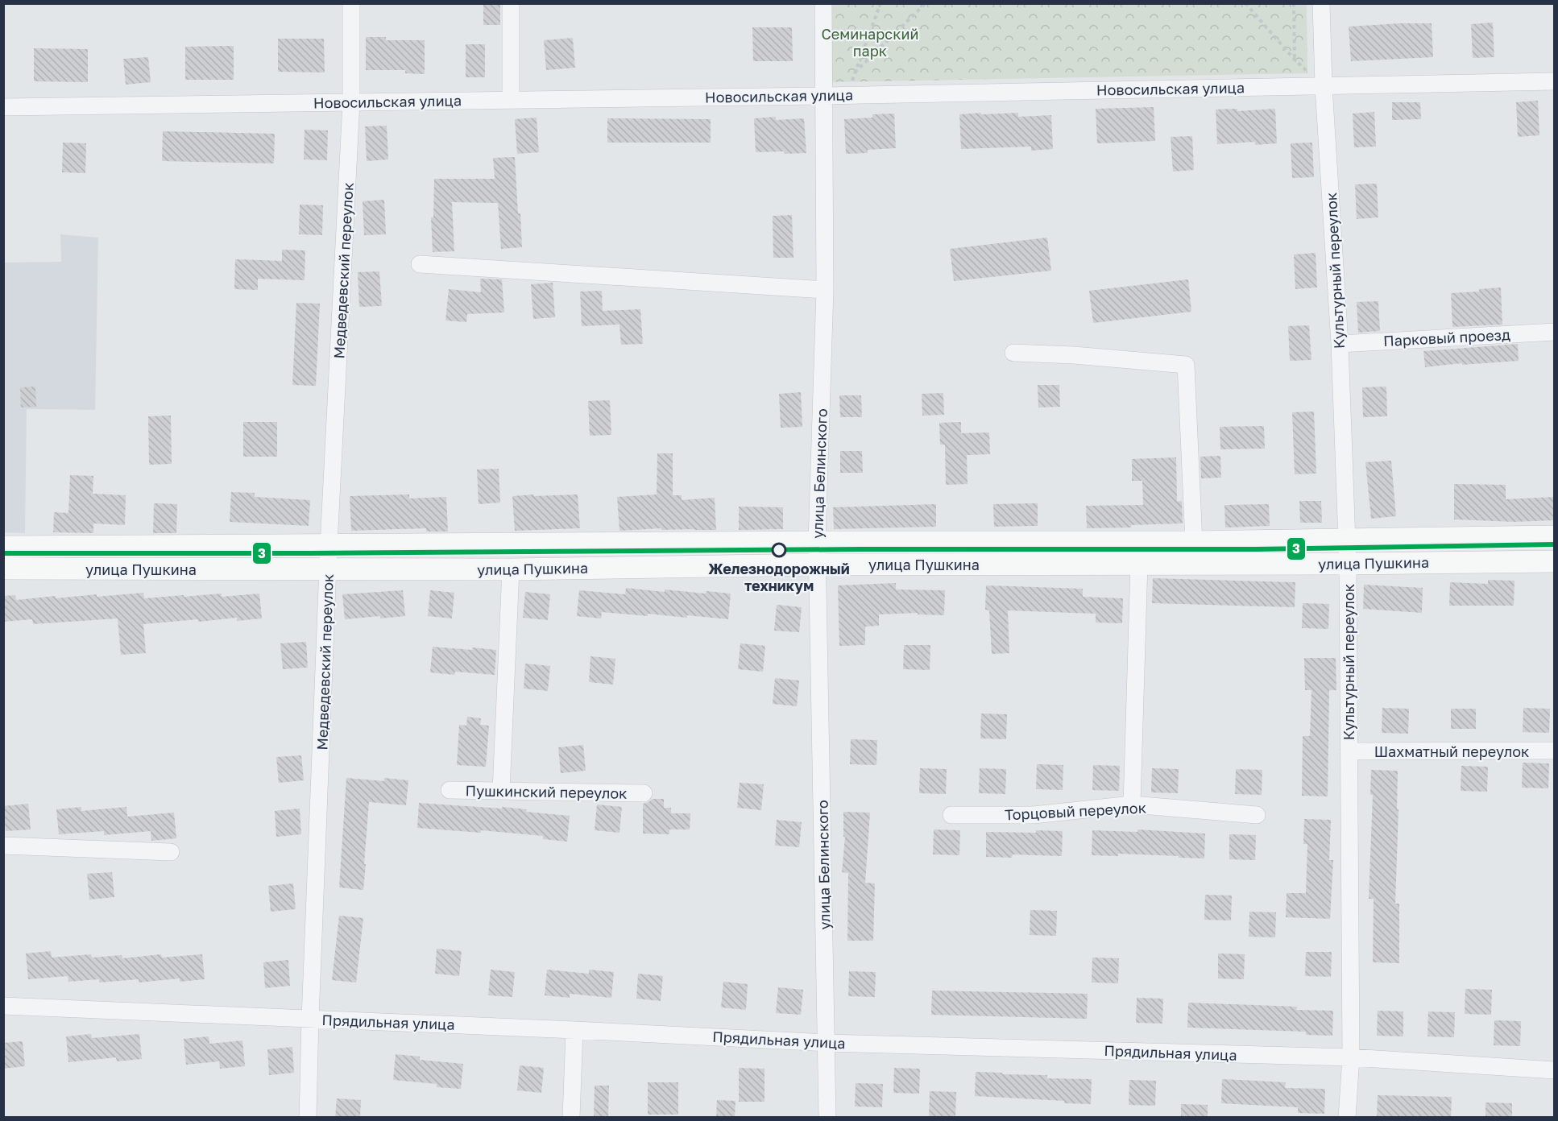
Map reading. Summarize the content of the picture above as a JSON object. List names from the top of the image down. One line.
{"streets":{"main road":["улица Пушкина"],"street":["Новосильская улица","Медведевский переулок","Культурный переулок","Парковый проезд","улица Белинского","Шахматный переулок","Пушкинский переулок","Торцовый переулок","Прядильная улица"]},"crossings":[["Новосильская улица","Медведевский переулок"],["Новосильская улица","Культурный переулок"],["Новосильская улица","улица Белинского"],["Медведевский переулок","улица Пушкина"],["Медведевский переулок","Прядильная улица"],["Культурный переулок","Парковый проезд"],["Культурный переулок","улица Пушкина"],["Культурный переулок","Шахматный переулок"],["Культурный переулок","Прядильная улица"],["улица Белинского","улица Пушкина"],["улица Белинского","Прядильная улица"]],"parks":["Семинарский парк"],"places":["Железнодорожный техникум"],"lines":["transit line 3"]}
